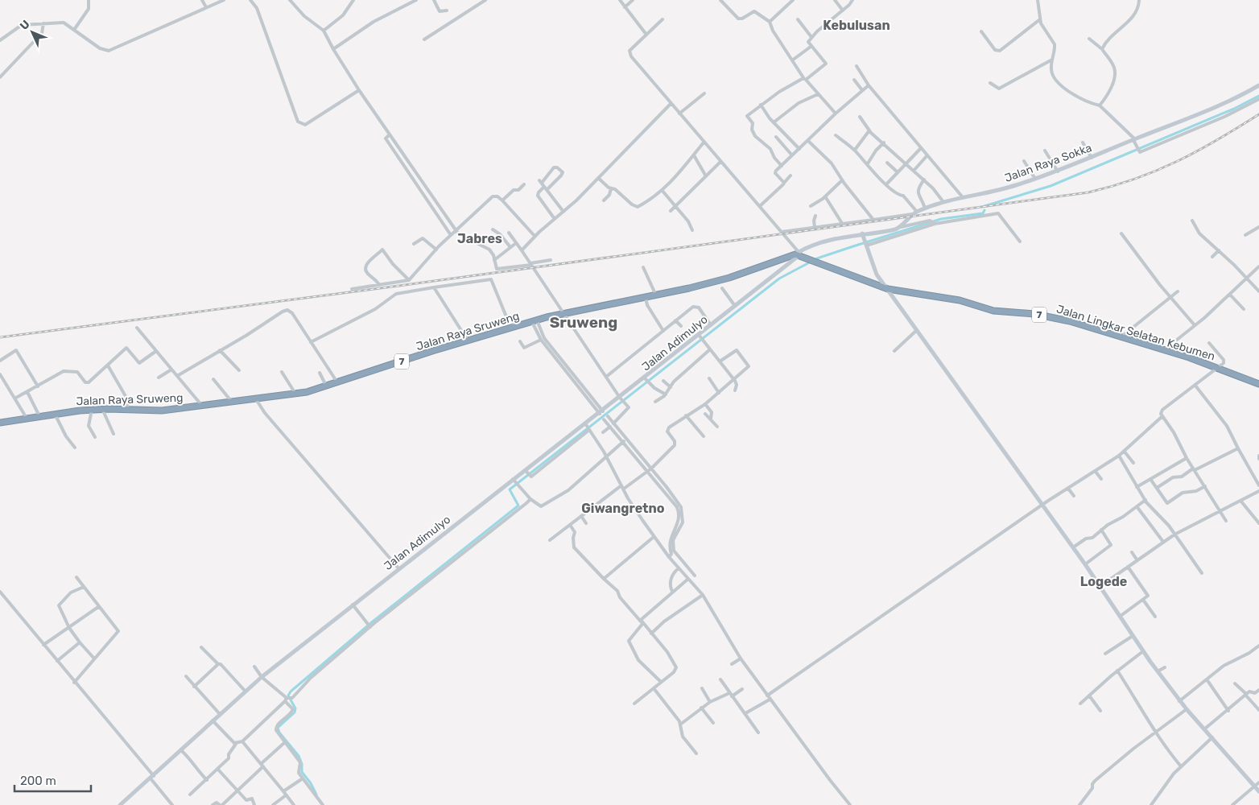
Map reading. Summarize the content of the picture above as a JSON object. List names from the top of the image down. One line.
{"streets":{"highway":["7","Jalan Raya Sruweng","Jalan Lingkar Selatan Kebumen"],"street":["Jalan Raya Sokka","Jalan Adimulyo"]},"crossings":[["Jalan Raya Sruweng","Jalan Lingkar Selatan Kebumen"],["Jalan Raya Sruweng","Jalan Adimulyo"],["Jalan Lingkar Selatan Kebumen","Jalan Adimulyo"]],"districts":["Kebulusan","Jabres","Sruweng","Giwangretno","Logede"],"scale_bar":"200 m","north":"top left"}
